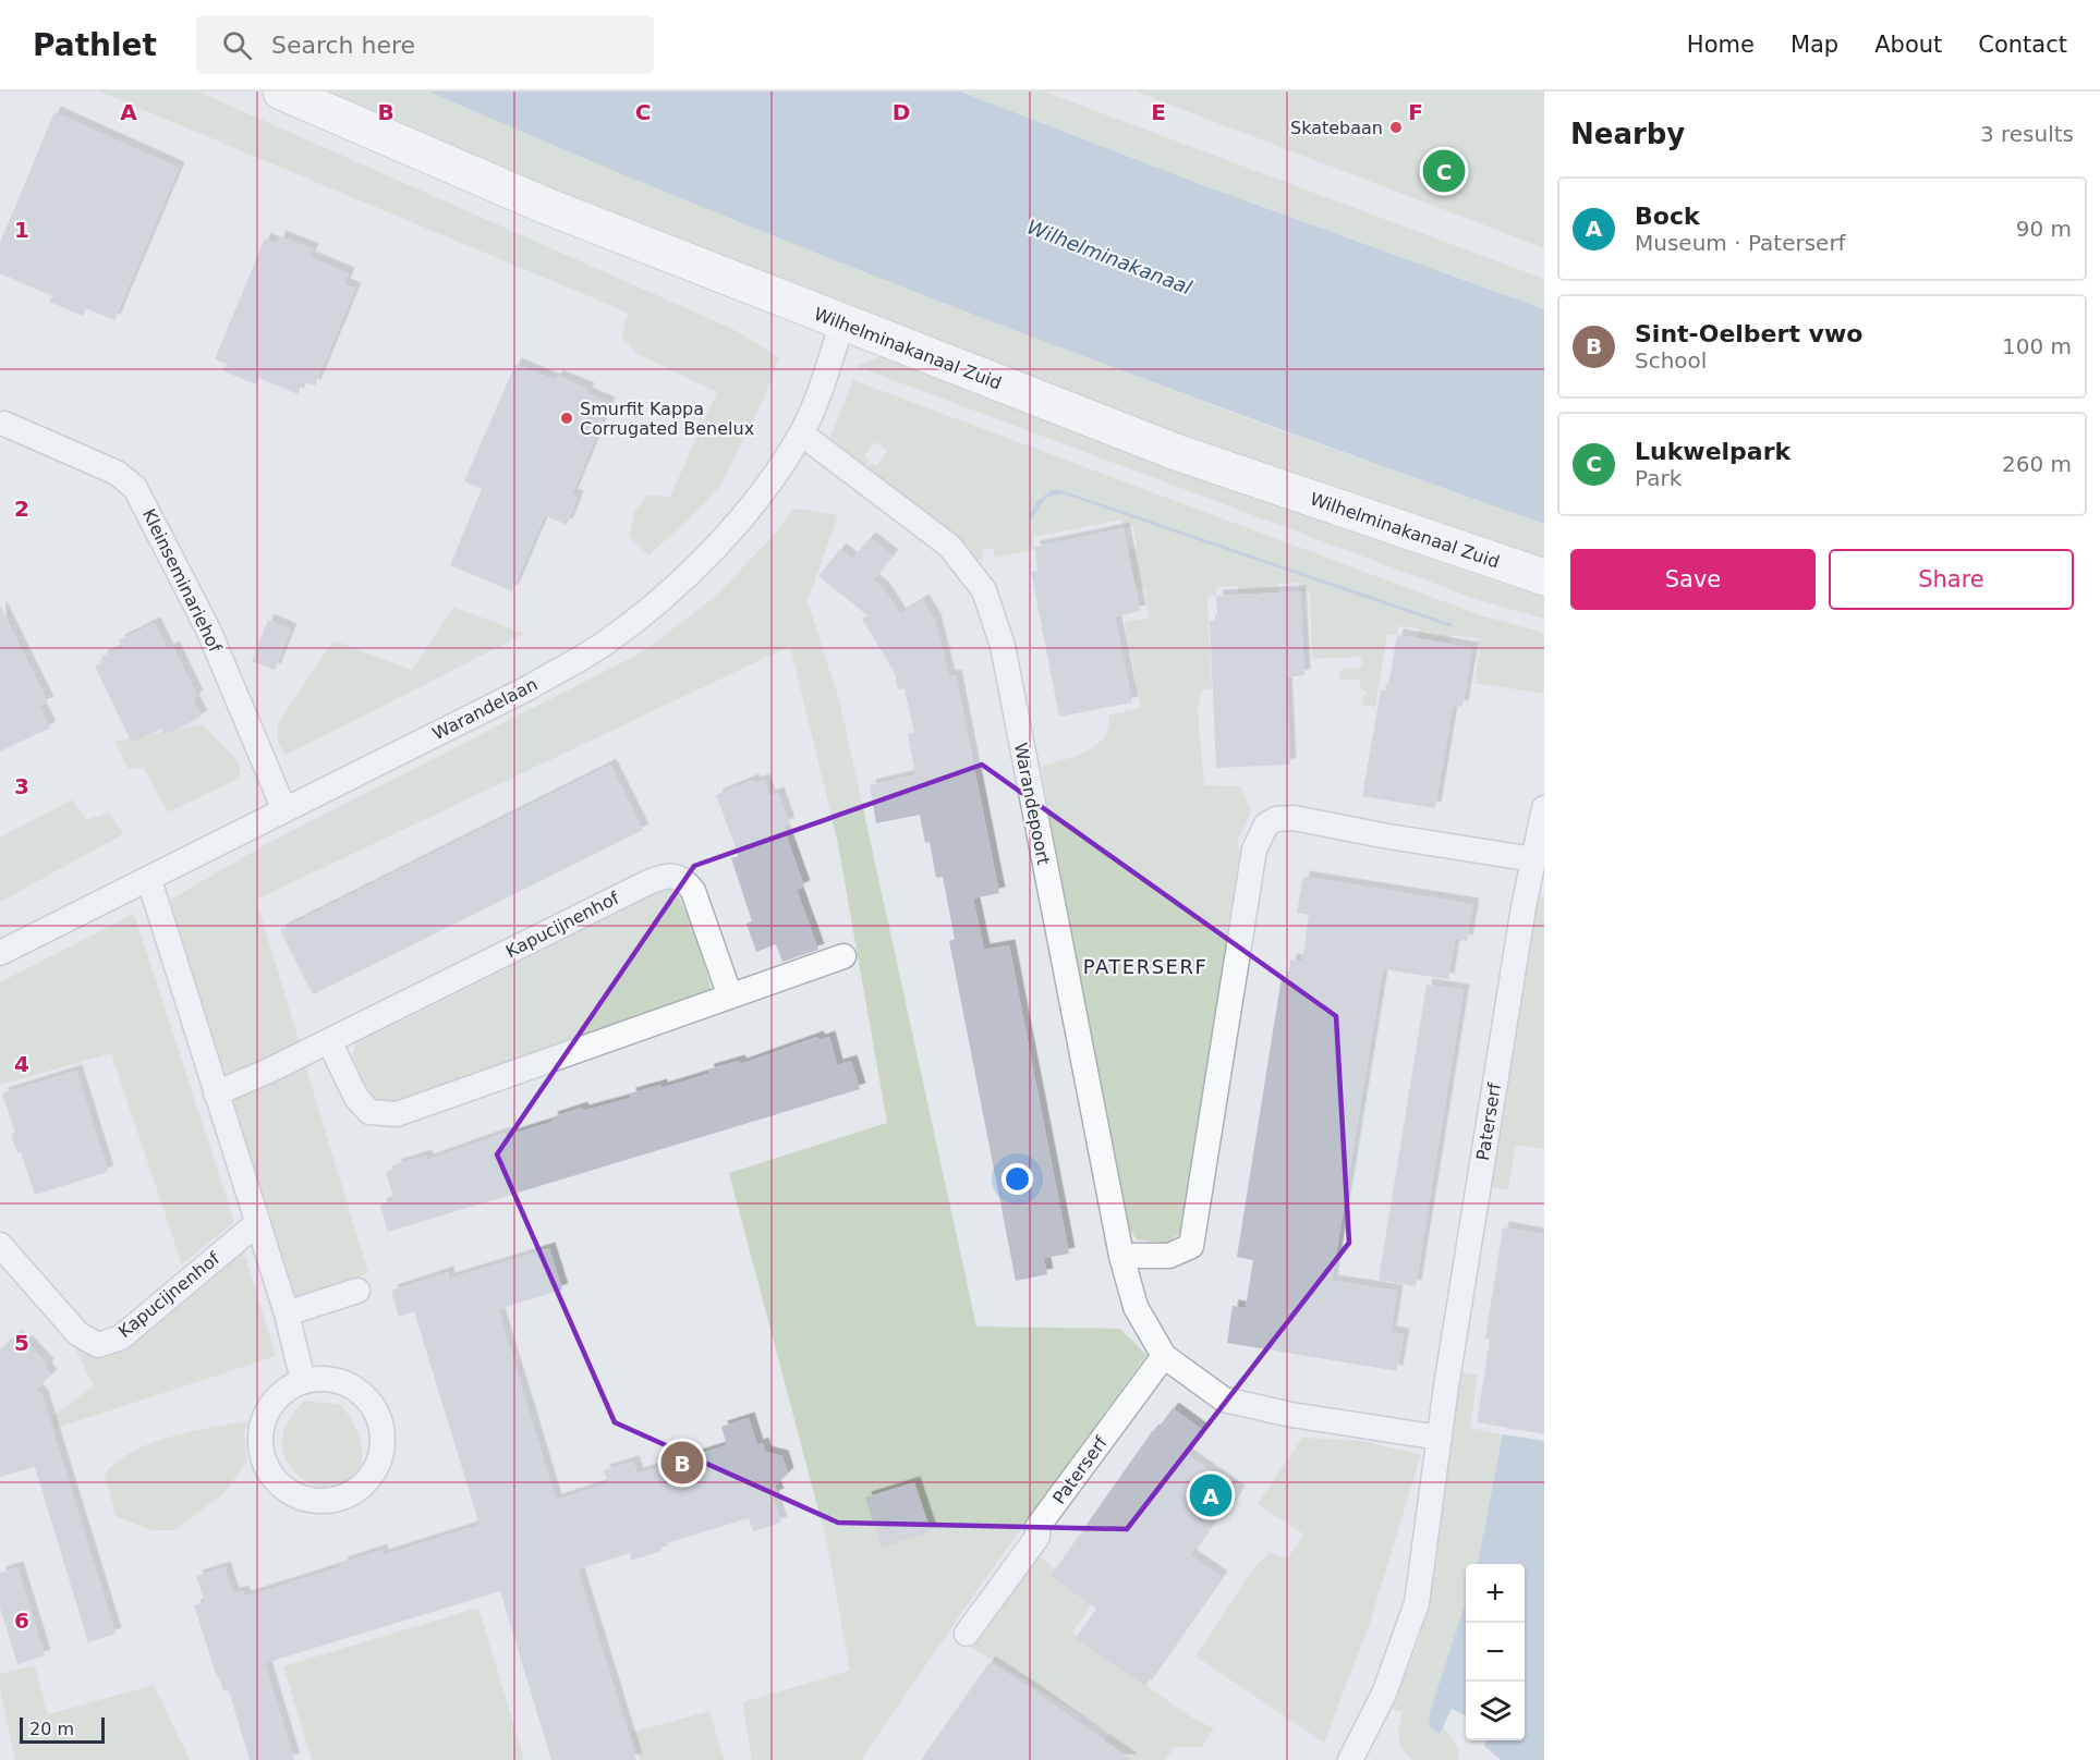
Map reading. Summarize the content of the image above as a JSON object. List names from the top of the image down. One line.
{"streets":{"street":["Wilhelminakanaal Zuid","Kleinseminariehof","Warandelaan","Warandepoort","Kapucijnenhof","Paterserf"]},"crossings":[["Wilhelminakanaal Zuid","Warandelaan"],["Kleinseminariehof","Warandelaan"],["Warandelaan","Warandepoort"],["Warandepoort","Paterserf"]],"districts":["PATERSERF"],"water":["Wilhelminakanaal"],"places":["Skatebaan","Smurfit Kappa Corrugated Benelux"],"scale_bar":"20 m","page":{"header":"Pathlet","search":"Search here","nav":["Home","Map","About","Contact"],"heading":["Nearby","3 results"],"pins":["C","B","A"],"list":[{"mark":"A","name":"Bock","note":"Museum · Paterserf","value":"90 m"},{"mark":"B","name":"Sint-Oelbert vwo","note":"School","value":"100 m"},{"mark":"C","name":"Lukwelpark","note":"Park","value":"260 m"}],"buttons":["Save","Share"],"map_buttons":["+","−"],"scale":"20 m"},"grid":{"columns":["A","B","C","D","E","F"],"rows":["1","2","3","4","5","6"]}}
